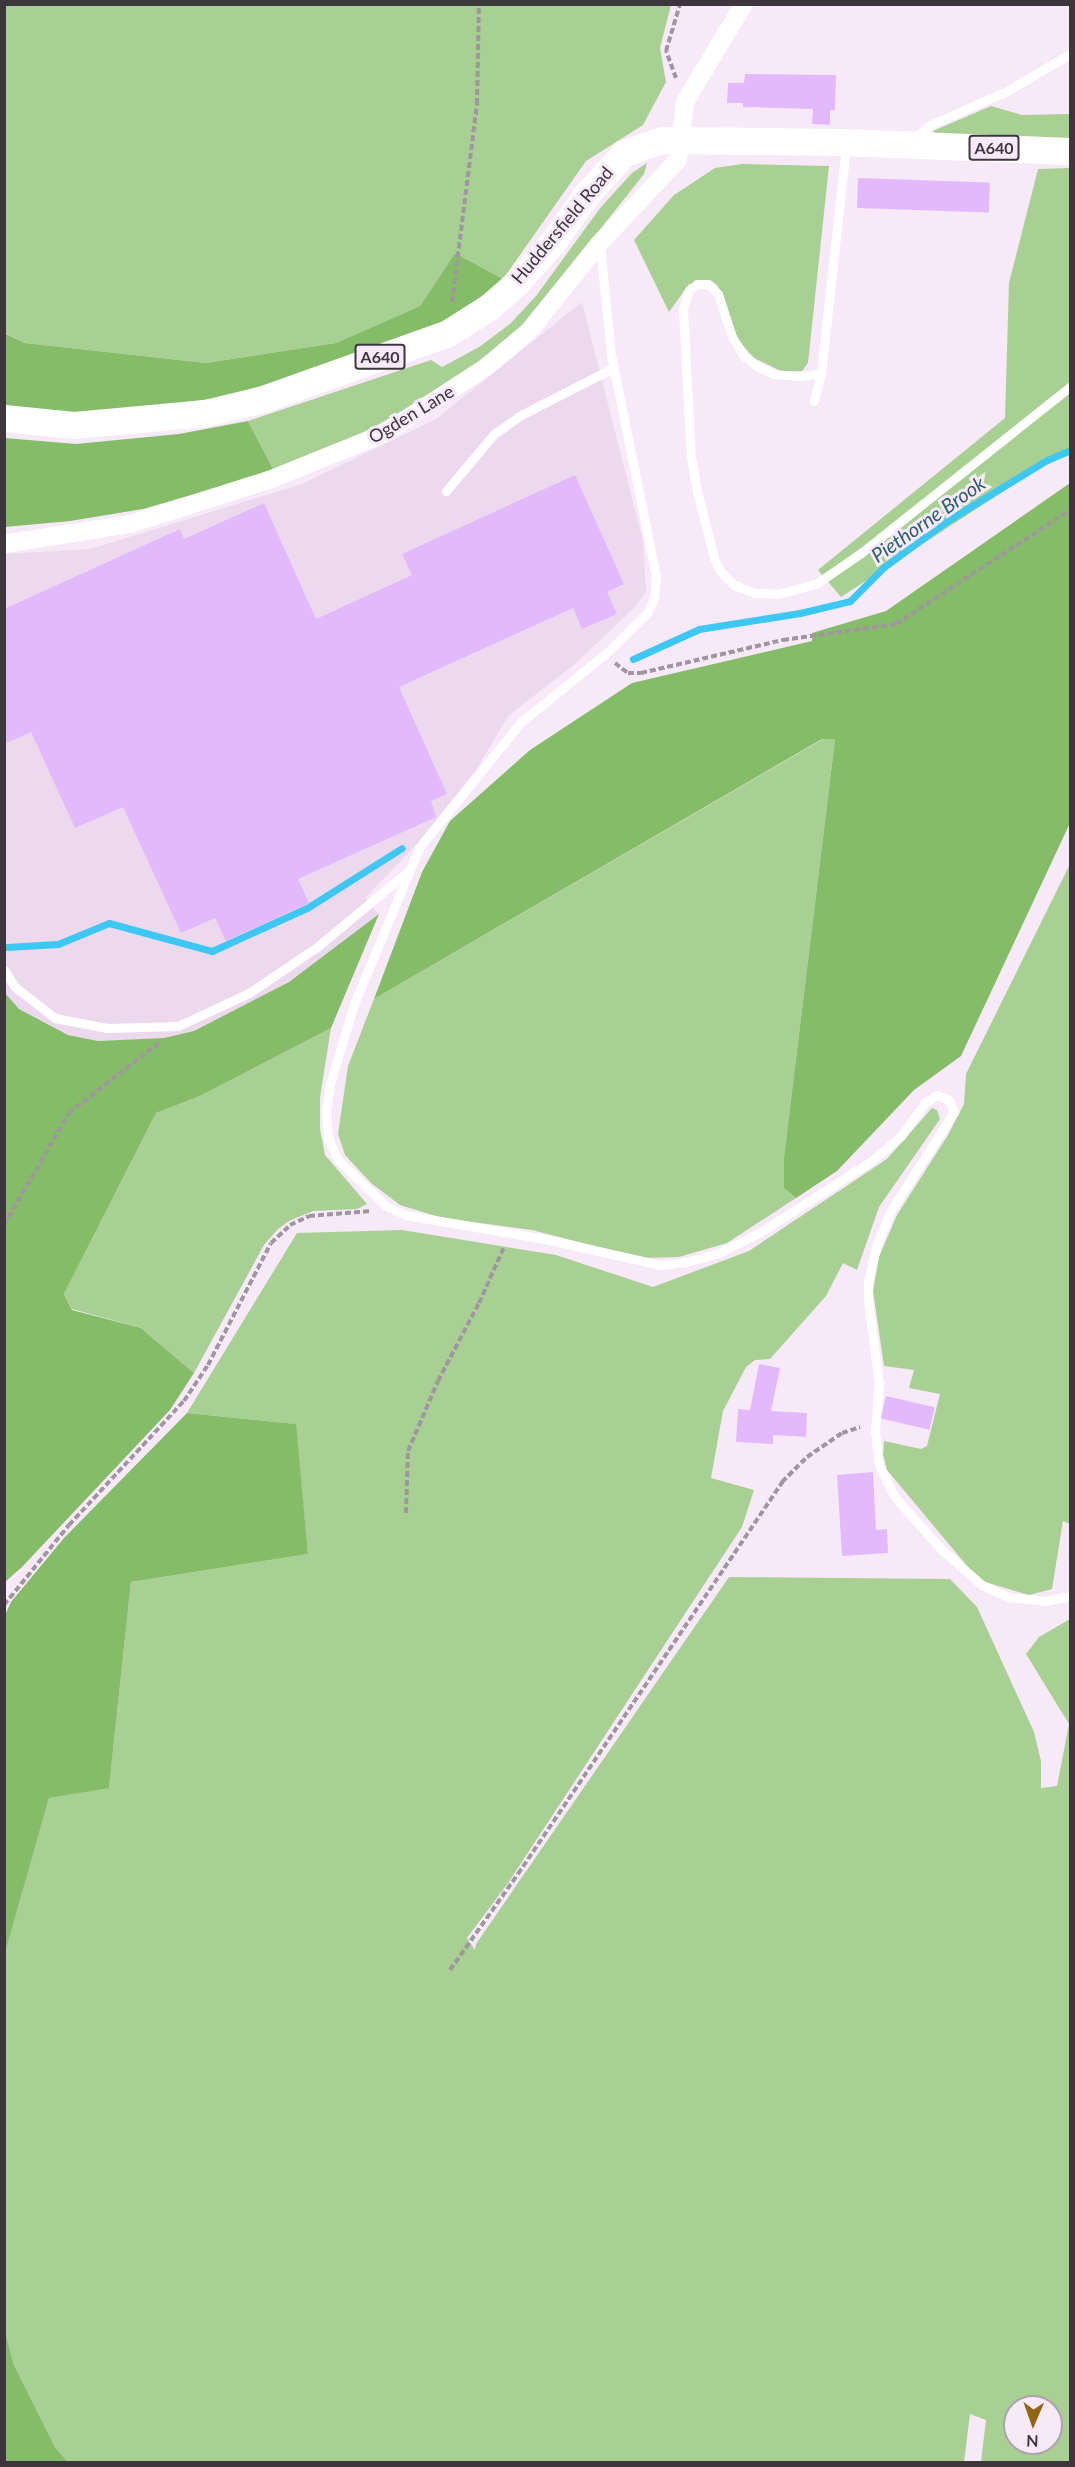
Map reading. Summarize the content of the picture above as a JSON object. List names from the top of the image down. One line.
{"streets":{"main road":["A640","Huddersfield Road"],"street":["Ogden Lane"]},"crossings":[["Huddersfield Road","Ogden Lane"]],"water":["Piethorne Brook"],"north":"bottom"}
